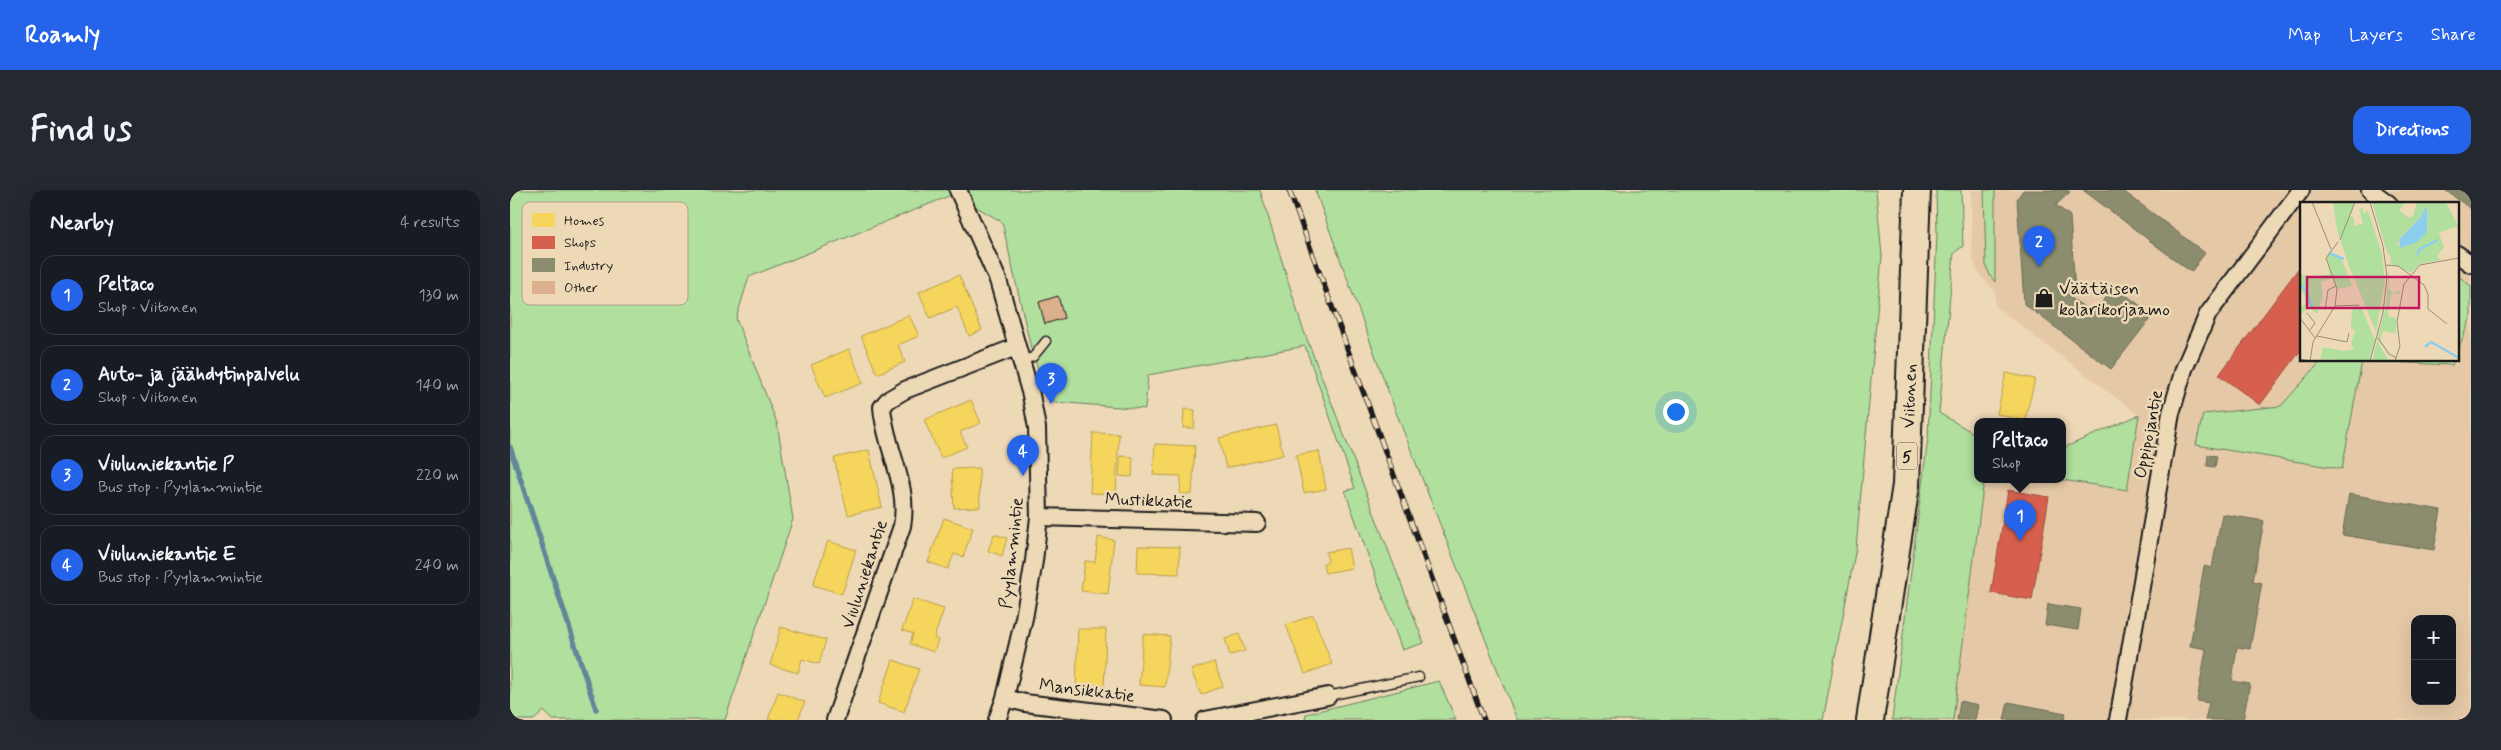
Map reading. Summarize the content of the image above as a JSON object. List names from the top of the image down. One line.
{"streets":{"highway":["Viitonen","5"],"street":["Oppipojantie","Mustikkatie","Pyylammintie","Viuluniekantie","Mansikkatie"]},"crossings":[["Mustikkatie","Pyylammintie"],["Pyylammintie","Viuluniekantie"],["Pyylammintie","Mansikkatie"]],"places":{"shop":["Väätäisen kolarikorjaamo"]},"legend":["Homes","Shops","Industry","Other"],"page":{"header":"Roamly","nav":["Map","Layers","Share"],"buttons":"Directions","title":"Find us","heading":["Nearby","4 results"],"pins":["2","3","4","1"],"list":[{"mark":"1","name":"Peltaco","note":"Shop · Viitonen","value":"130 m"},{"mark":"2","name":"Auto- ja jäähdytinpalvelu","note":"Shop · Viitonen","value":"140 m"},{"mark":"3","name":"Viuluniekantie P","note":"Bus stop · Pyylammintie","value":"220 m"},{"mark":"4","name":"Viuluniekantie E","note":"Bus stop · Pyylammintie","value":"240 m"}],"popup":["Peltaco","Shop"],"map_buttons":["+","−"]}}
